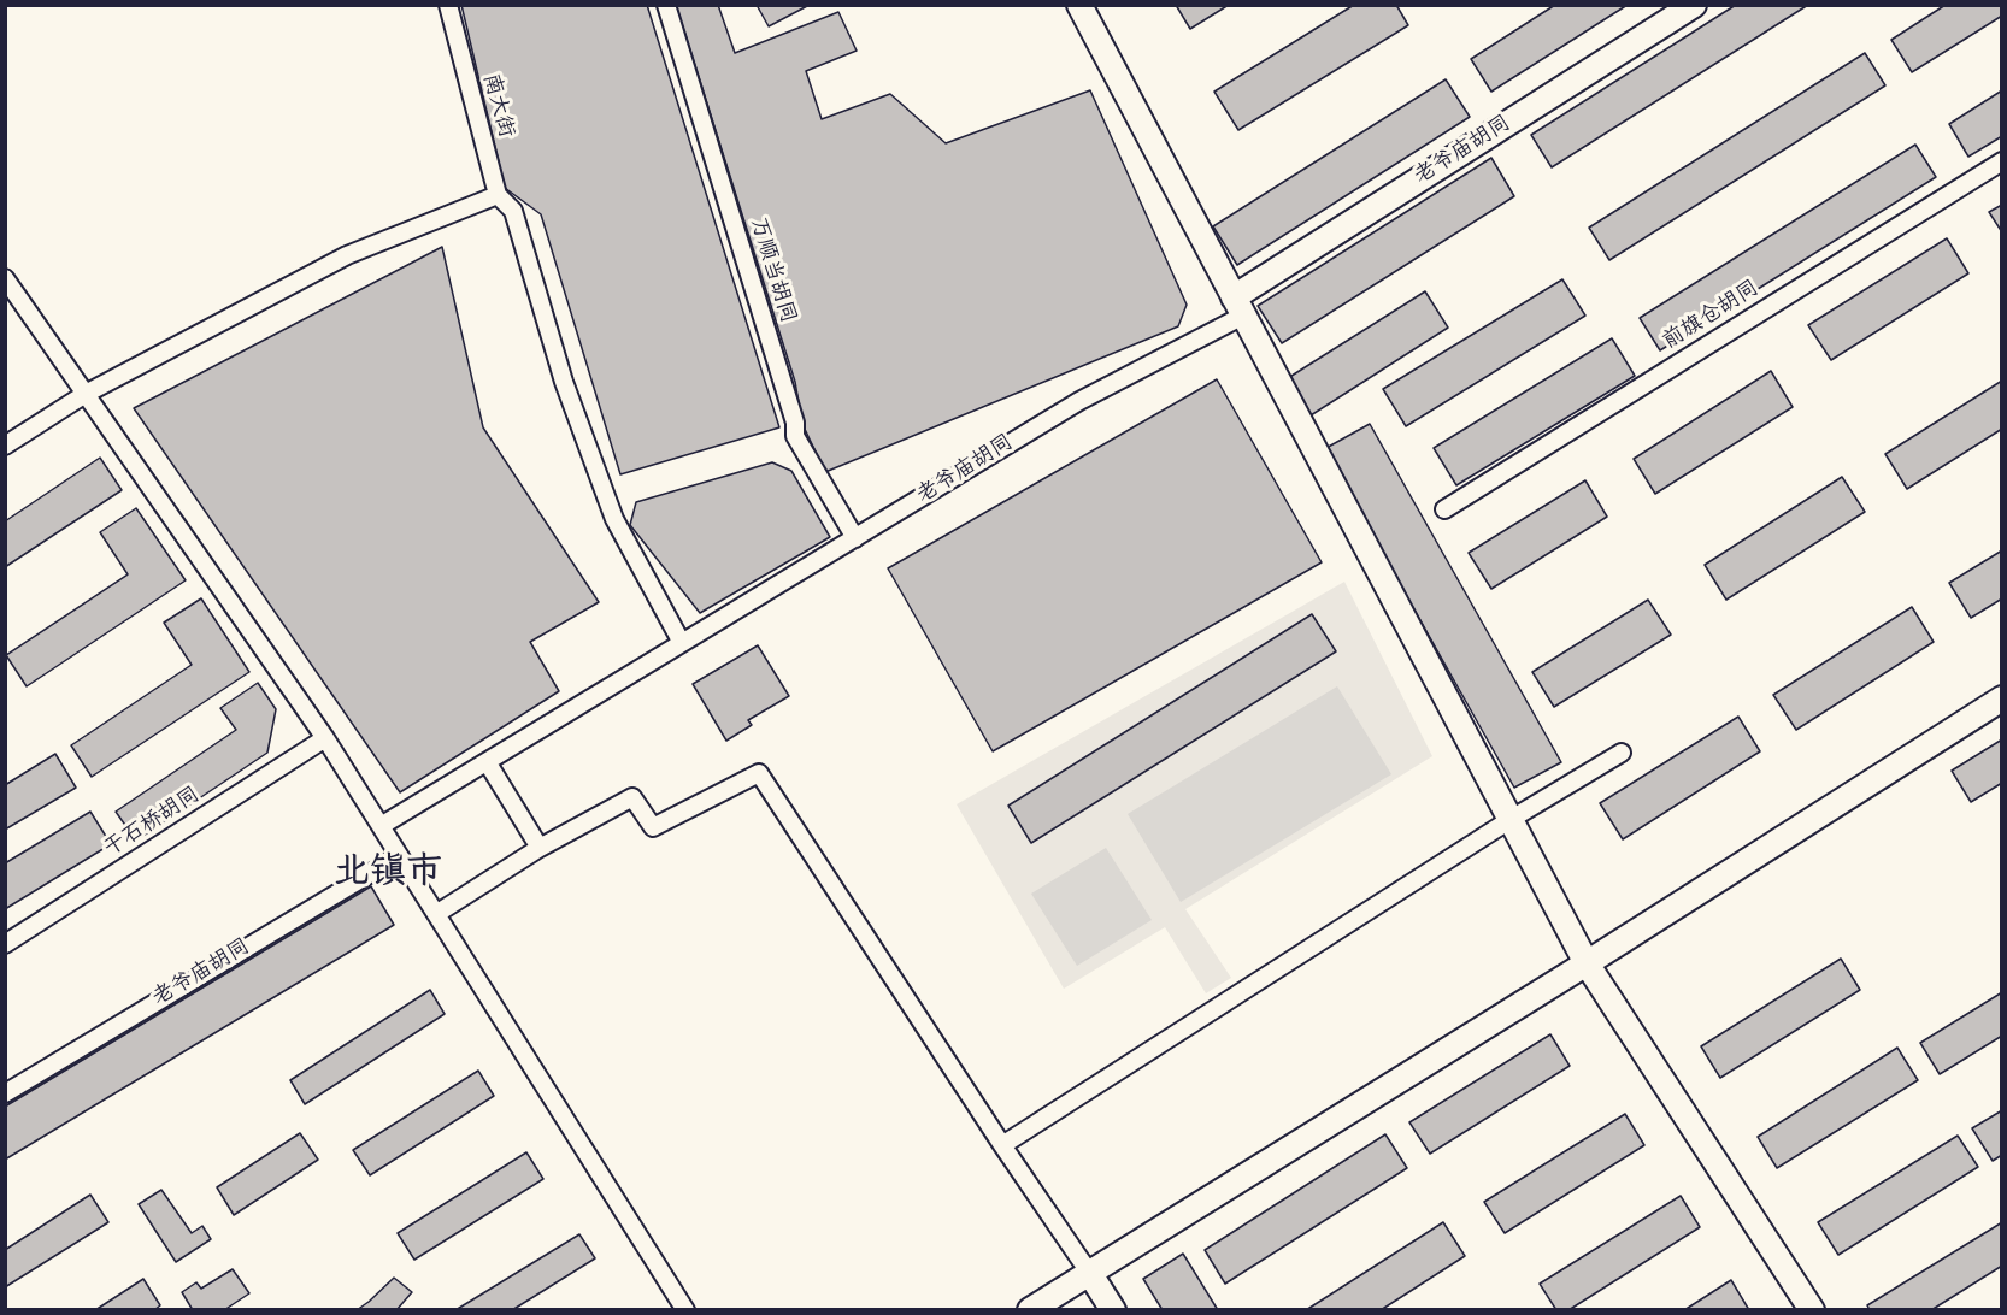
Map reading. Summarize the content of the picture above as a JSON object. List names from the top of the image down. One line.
{"streets":{"street":["南大街","老爷庙胡同","万顺当胡同","前旗仓胡同","干石桥胡同"]},"crossings":[["南大街","老爷庙胡同"],["老爷庙胡同","万顺当胡同"]],"districts":["北镇市"]}
